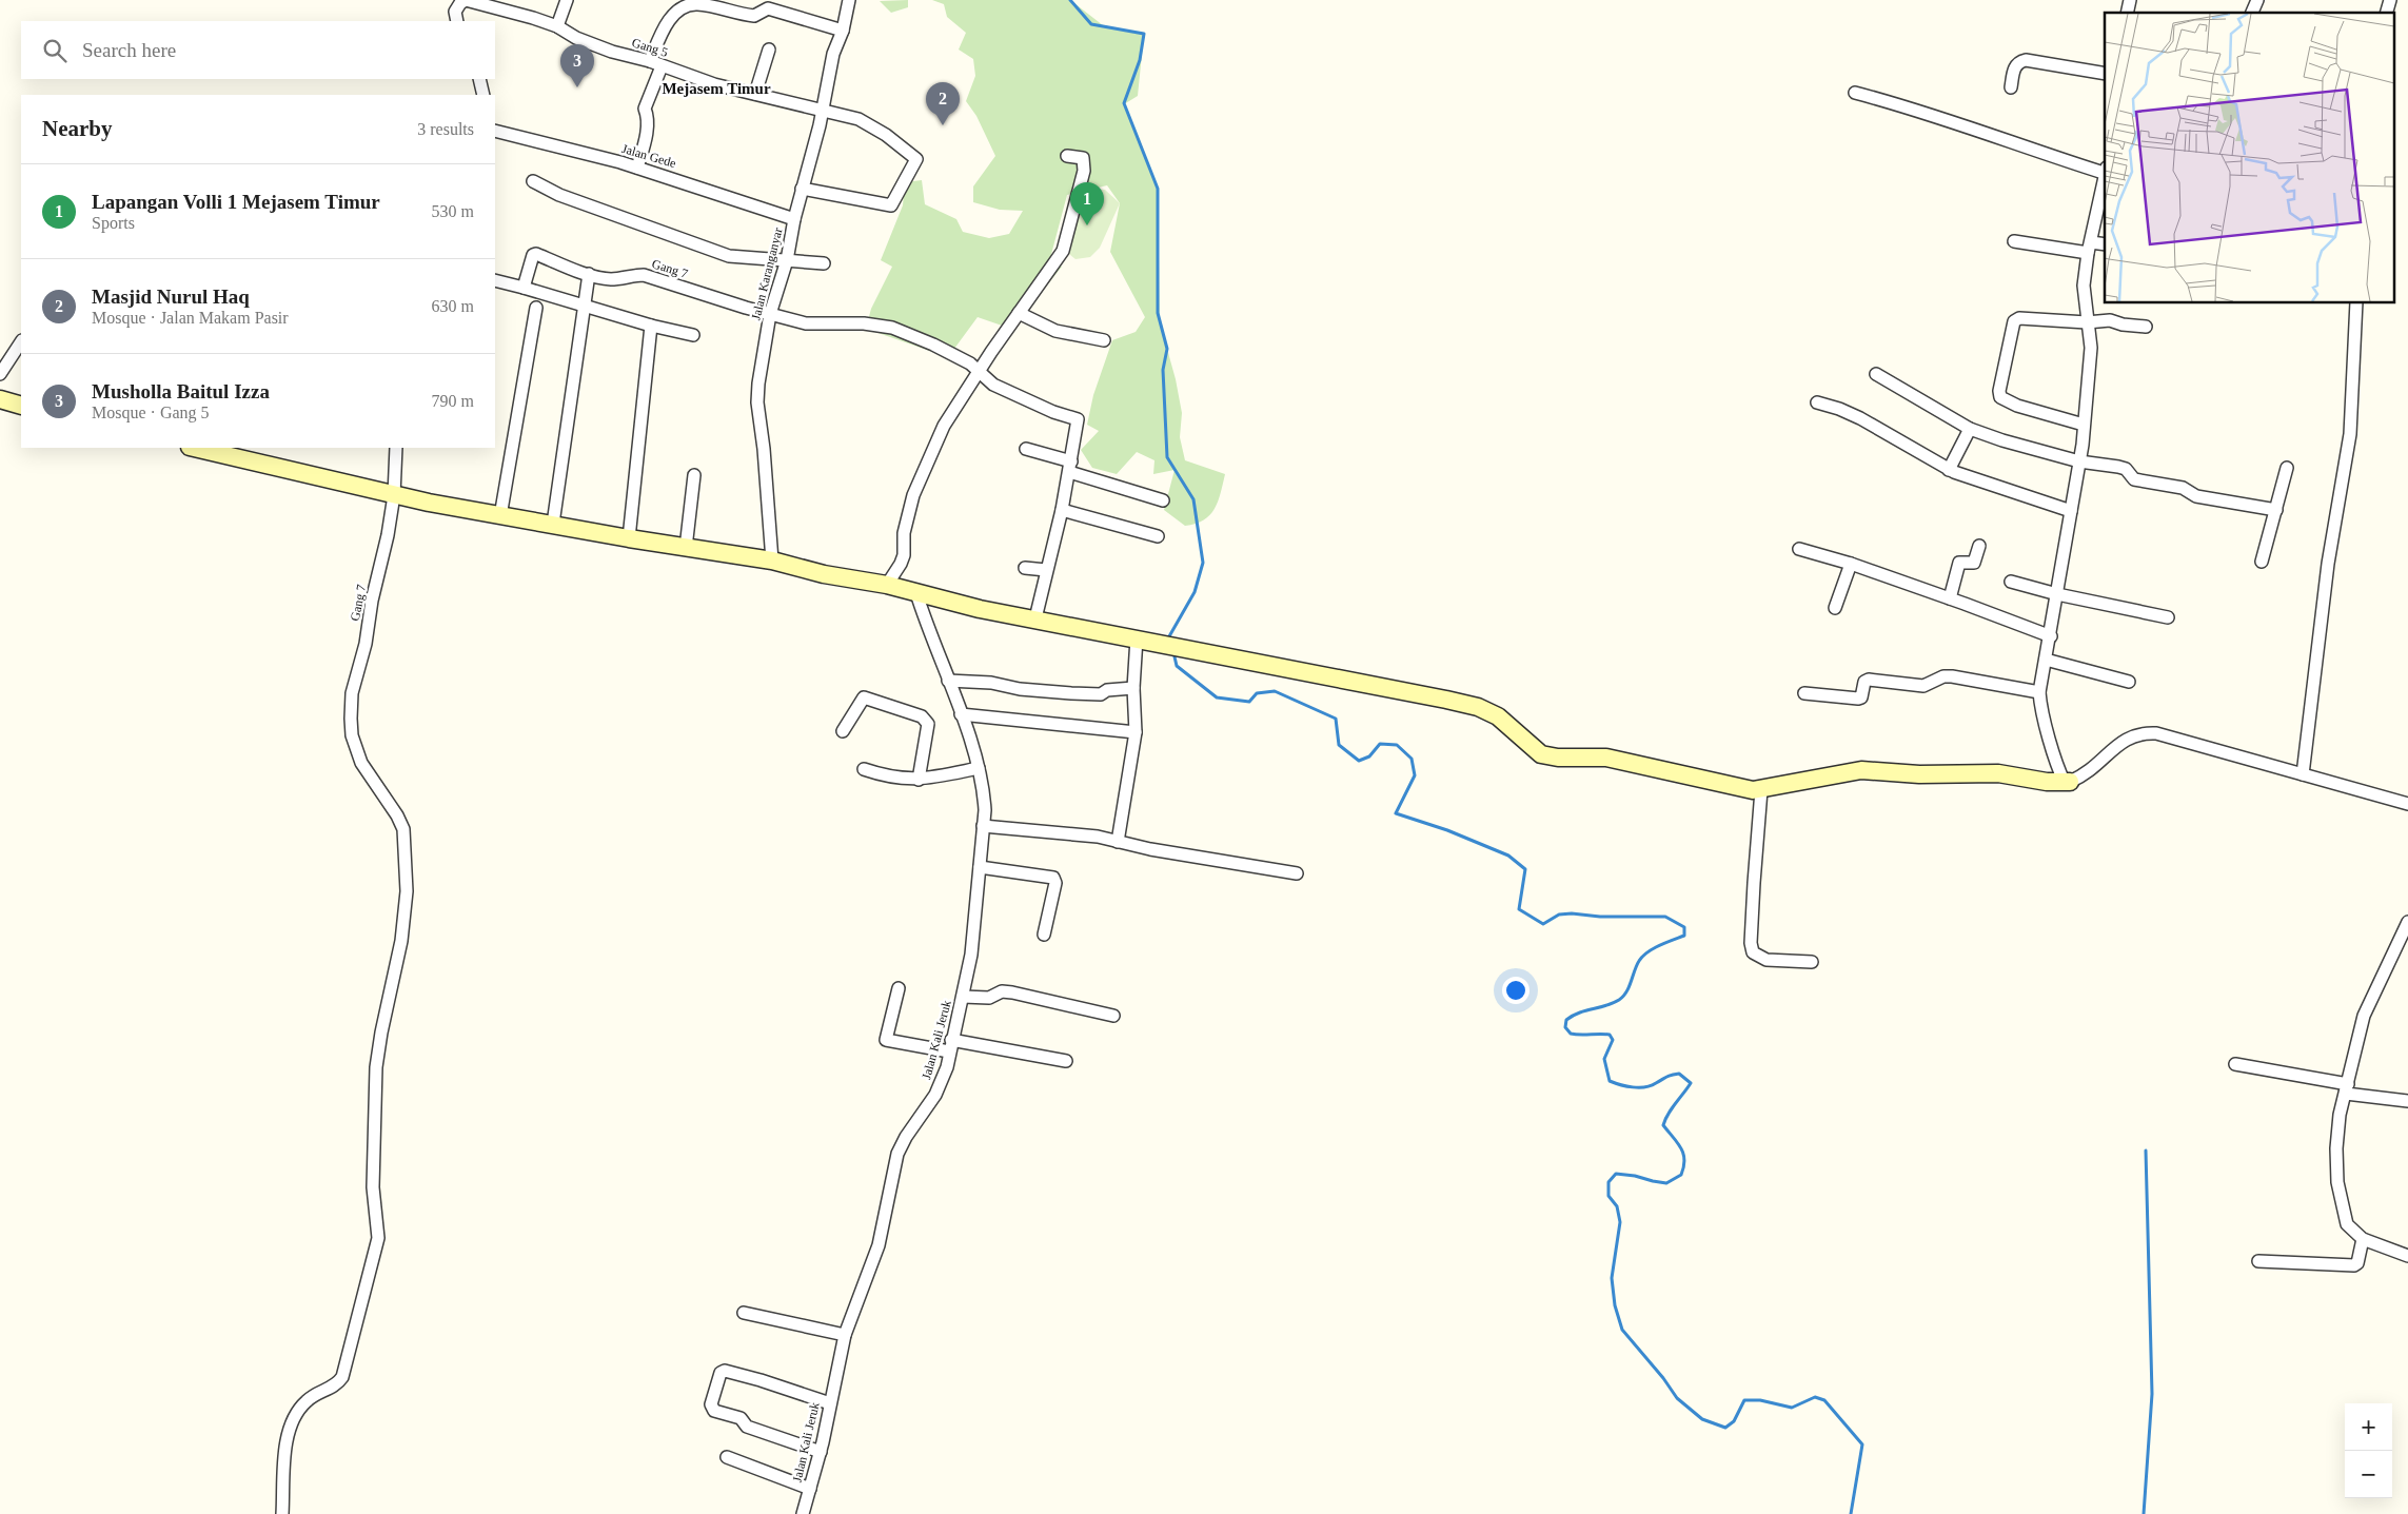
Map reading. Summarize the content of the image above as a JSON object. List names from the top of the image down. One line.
{"streets":{"street":["Gang 5","Jalan Gede","Gang 7","Jalan Karanganyar","Jalan Kali Jeruk"]},"crossings":[["Gang 5","Jalan Karanganyar"],["Jalan Gede","Jalan Karanganyar"],["Gang 7","Jalan Karanganyar"]],"districts":["Mejasem Timur"],"page":{"search":"Search here","pins":["3","2","1"],"heading":["Nearby","3 results"],"list":[{"mark":"1","name":"Lapangan Volli 1 Mejasem Timur","note":"Sports","value":"530 m"},{"mark":"2","name":"Masjid Nurul Haq","note":"Mosque · Jalan Makam Pasir","value":"630 m"},{"mark":"3","name":"Musholla Baitul Izza","note":"Mosque · Gang 5","value":"790 m"}],"map_buttons":["+","−"]}}
